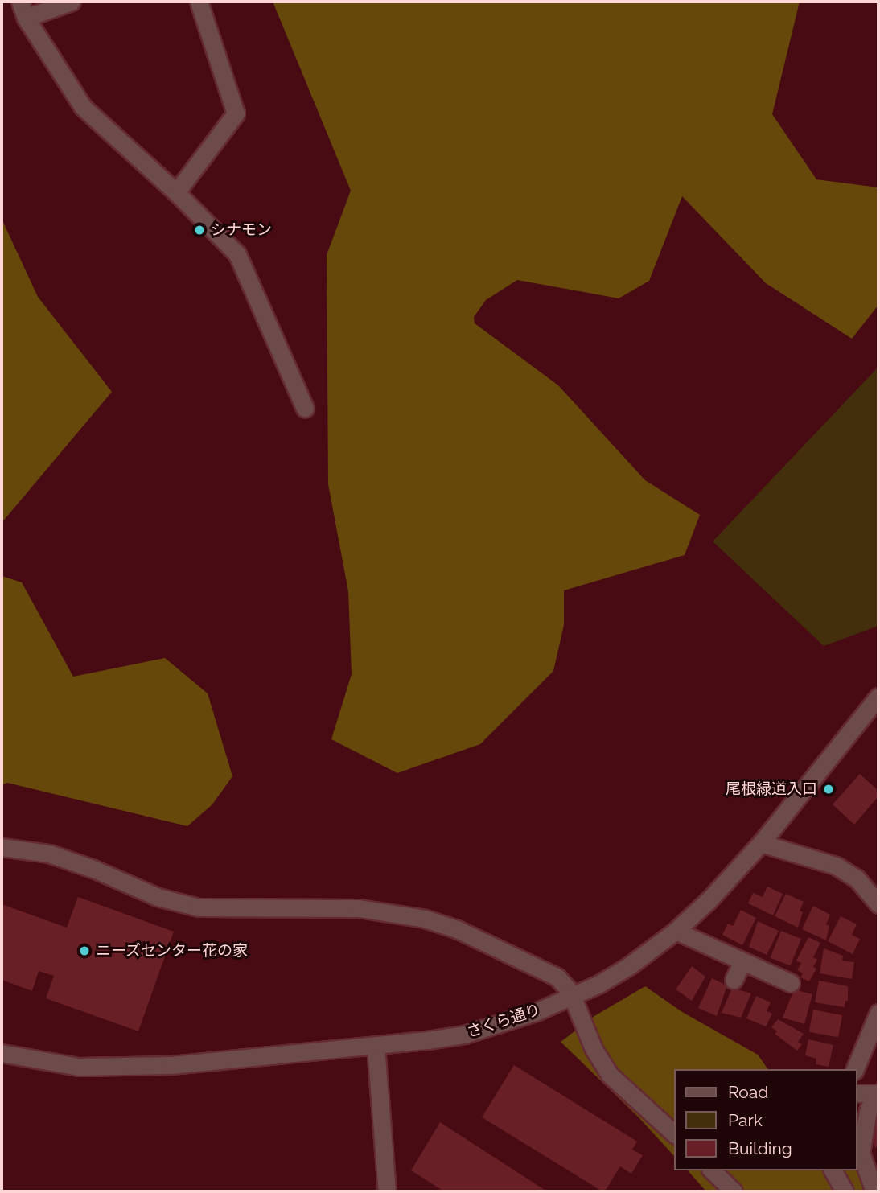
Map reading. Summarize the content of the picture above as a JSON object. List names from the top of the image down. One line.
{"streets":{"street":["さくら通り"]},"places":["シナモン","尾根緑道入口","ニーズセンター花の家"],"legend":["Road","Park","Building"]}
